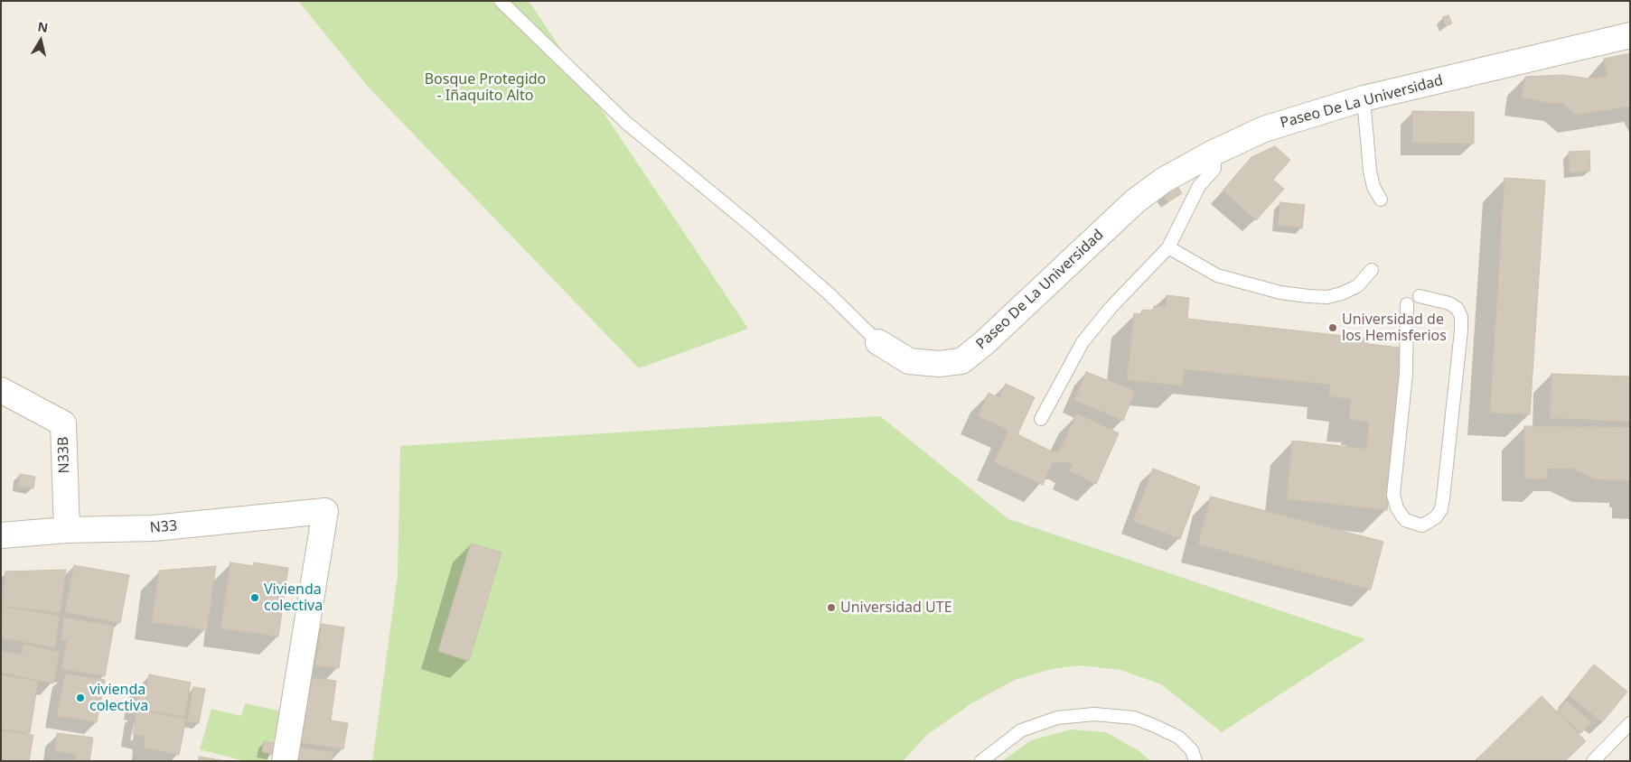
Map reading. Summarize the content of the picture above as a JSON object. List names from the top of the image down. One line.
{"streets":{"street":["Paseo De La Universidad","N33B","N33"]},"crossings":[["N33B","N33"]],"parks":["Bosque Protegido - Iñaquito Alto"],"places":["Universidad de los Hemisferios","Vivienda colectiva","Universidad UTE","vivienda colectiva"],"north":"top"}
